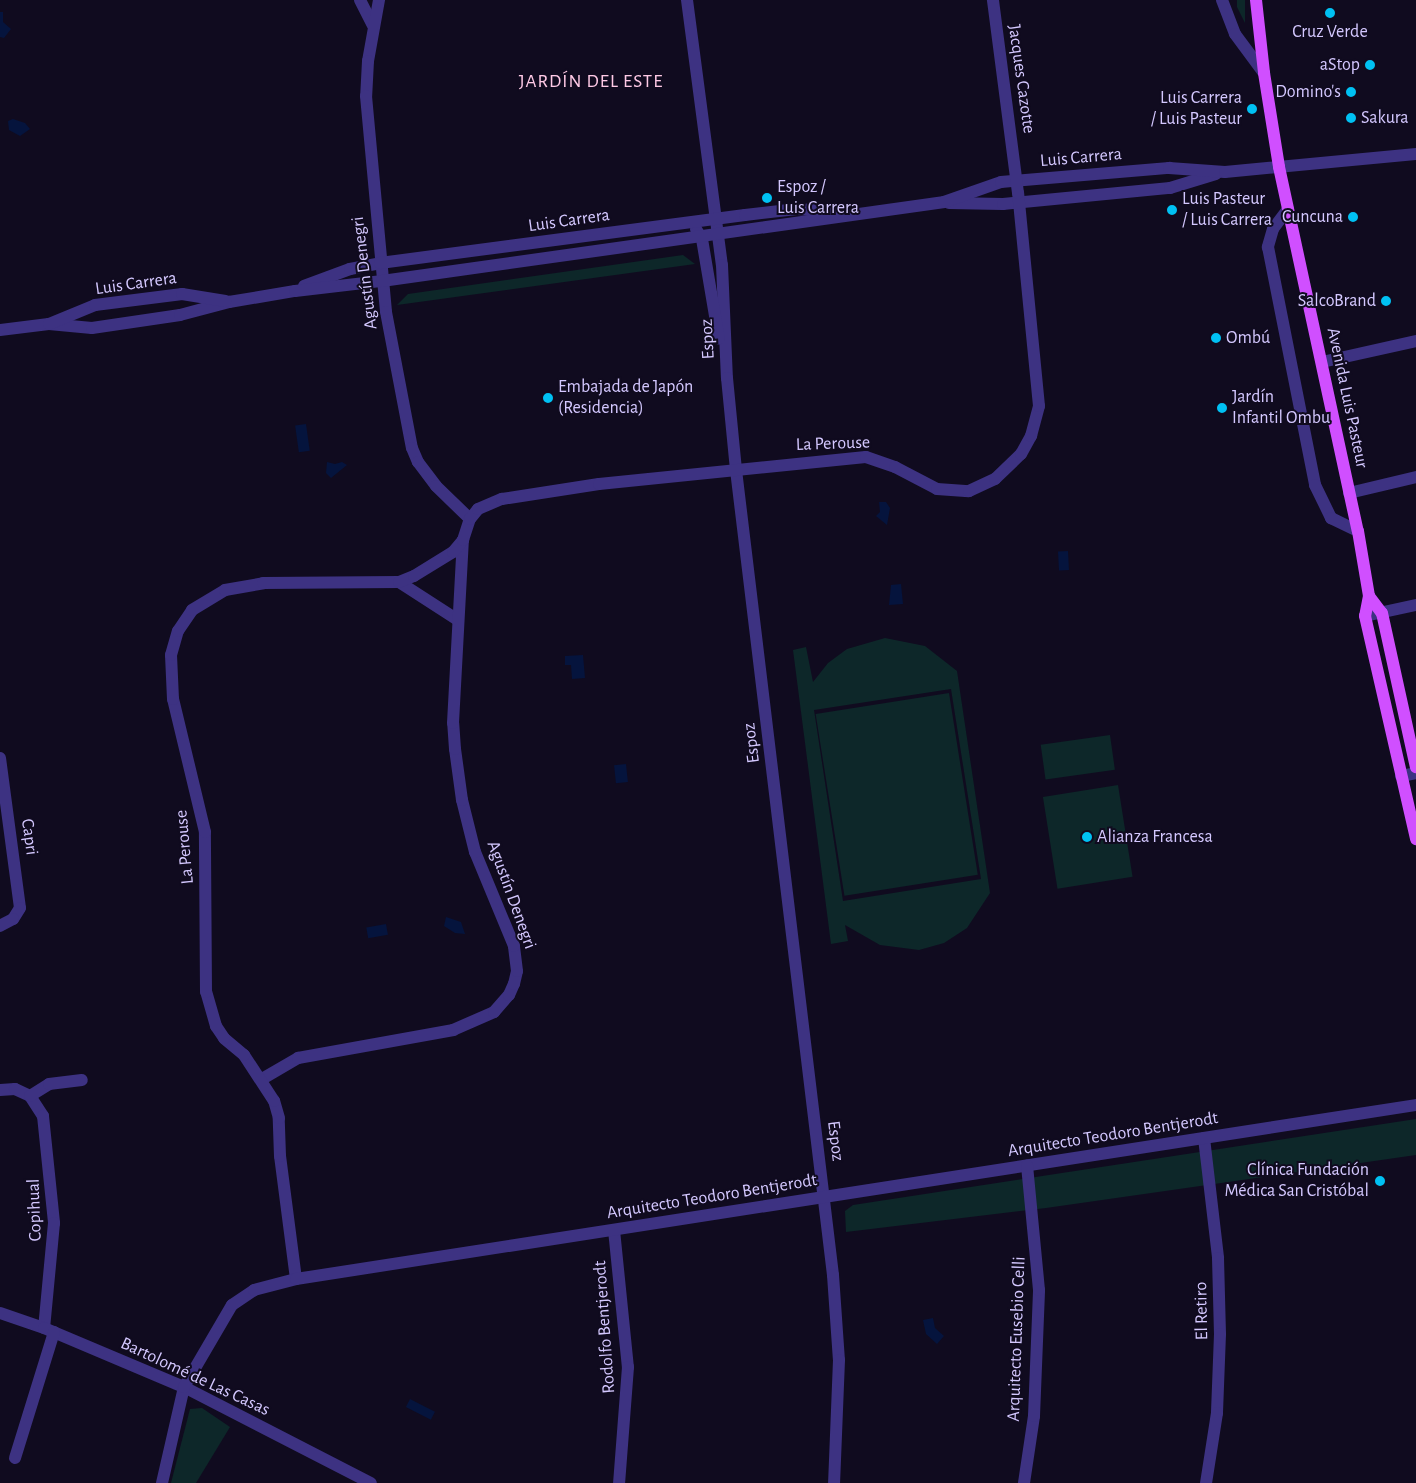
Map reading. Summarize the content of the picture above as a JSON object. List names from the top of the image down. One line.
{"streets":{"main road":["Avenida Luis Pasteur"],"street":["Jacques Cazotte","Luis Carrera","Agustín Denegri","Espoz","La Perouse","Capri","Arquitecto Teodoro Bentjerodt","Copihual","El Retiro","Rodolfo Bentjerodt","Arquitecto Eusebio Celli","Bartolomé de Las Casas"]},"crossings":[["Jacques Cazotte","Luis Carrera"],["Jacques Cazotte","La Perouse"],["Luis Carrera","Agustín Denegri"],["Luis Carrera","Espoz"],["Luis Carrera","Avenida Luis Pasteur"],["Luis Carrera","La Perouse"],["Agustín Denegri","La Perouse"],["Espoz","La Perouse"],["Espoz","Arquitecto Teodoro Bentjerodt"],["La Perouse","Arquitecto Teodoro Bentjerodt"],["Arquitecto Teodoro Bentjerodt","El Retiro"],["Arquitecto Teodoro Bentjerodt","Rodolfo Bentjerodt"],["Arquitecto Teodoro Bentjerodt","Arquitecto Eusebio Celli"],["Arquitecto Teodoro Bentjerodt","Bartolomé de Las Casas"],["Copihual","Bartolomé de Las Casas"]],"districts":["JARDÍN DEL ESTE"],"places":["Cruz Verde","aStop","Domino's","Luis Carrera / Luis Pasteur","Sakura","Espoz / Luis Carrera","Luis Pasteur / Luis Carrera","Cuncuna","SalcoBrand","Ombú","Embajada de Japón (Residencia)","Jardín Infantil Ombu","Alianza Francesa","Clínica Fundación Médica San Cristóbal"]}
